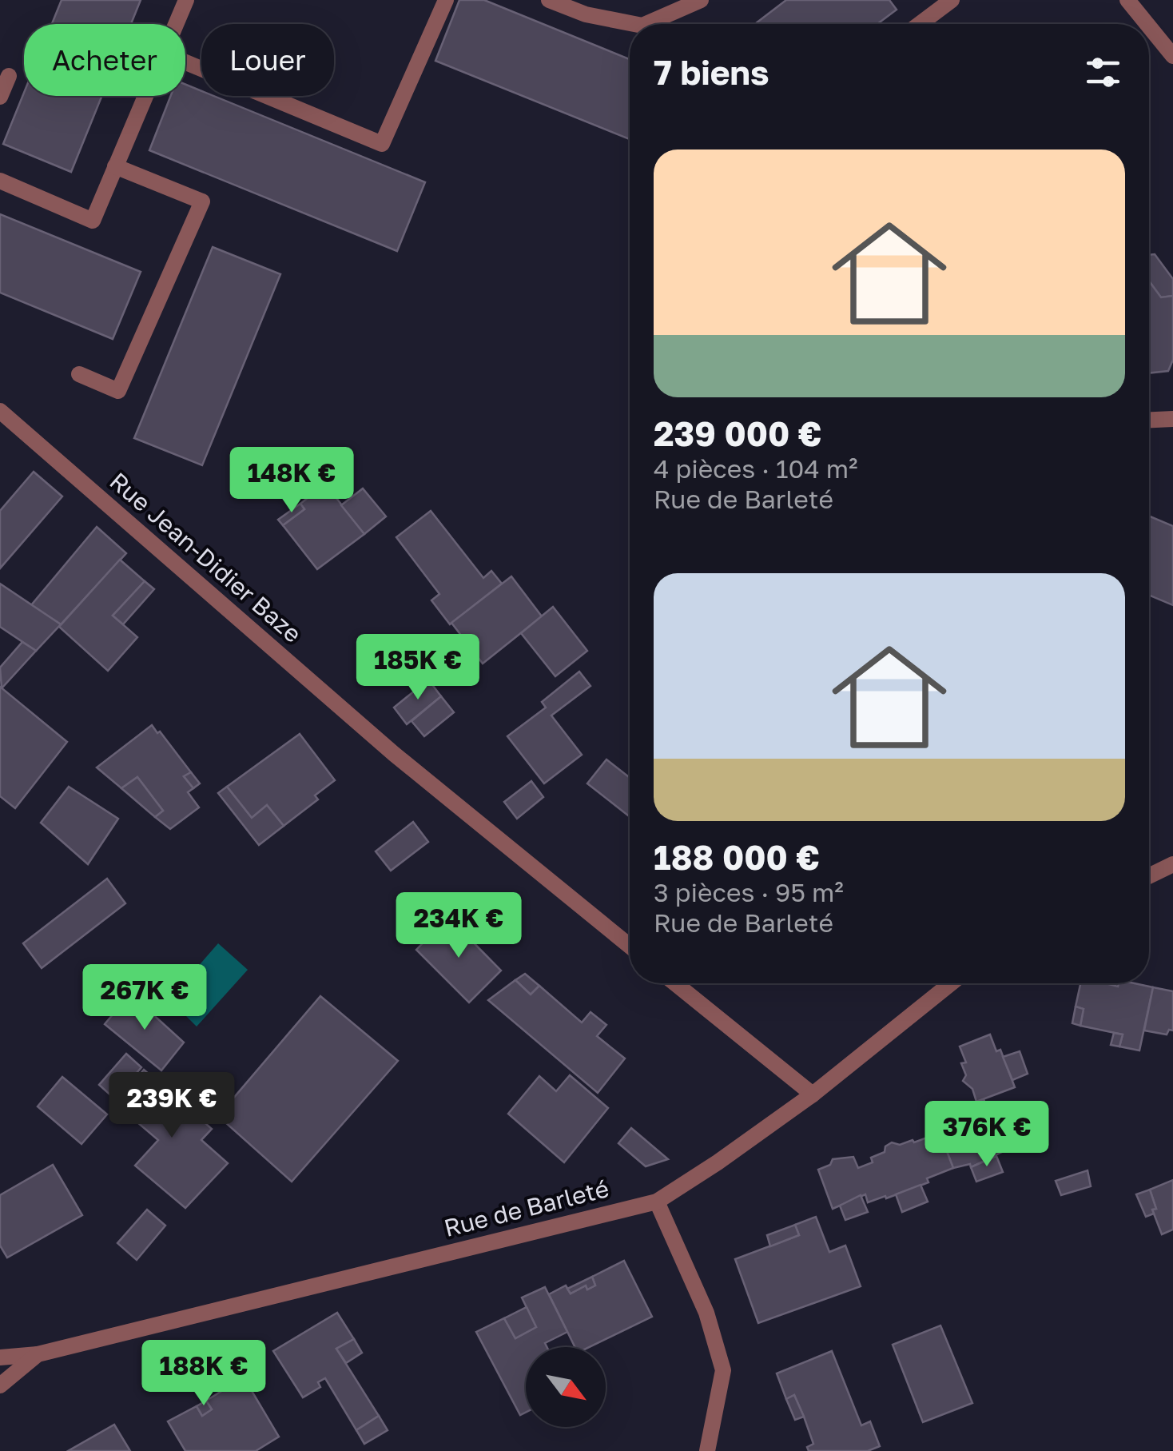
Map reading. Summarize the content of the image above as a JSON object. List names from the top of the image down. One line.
{"streets":{"street":["Rue Jean-Didier Baze","Rue de Barleté"]},"north":"bottom right","page":{"chip":["Acheter","Louer"],"heading":"7 biens","list":[{"name":"239 000 €","note":"4 pièces · 104 m² · Rue de Barleté"},{"name":"188 000 €","note":"3 pièces · 95 m² · Rue de Barleté"}],"price":["148K €","185K €","234K €","267K €","239K €","376K €","188K €"]}}
